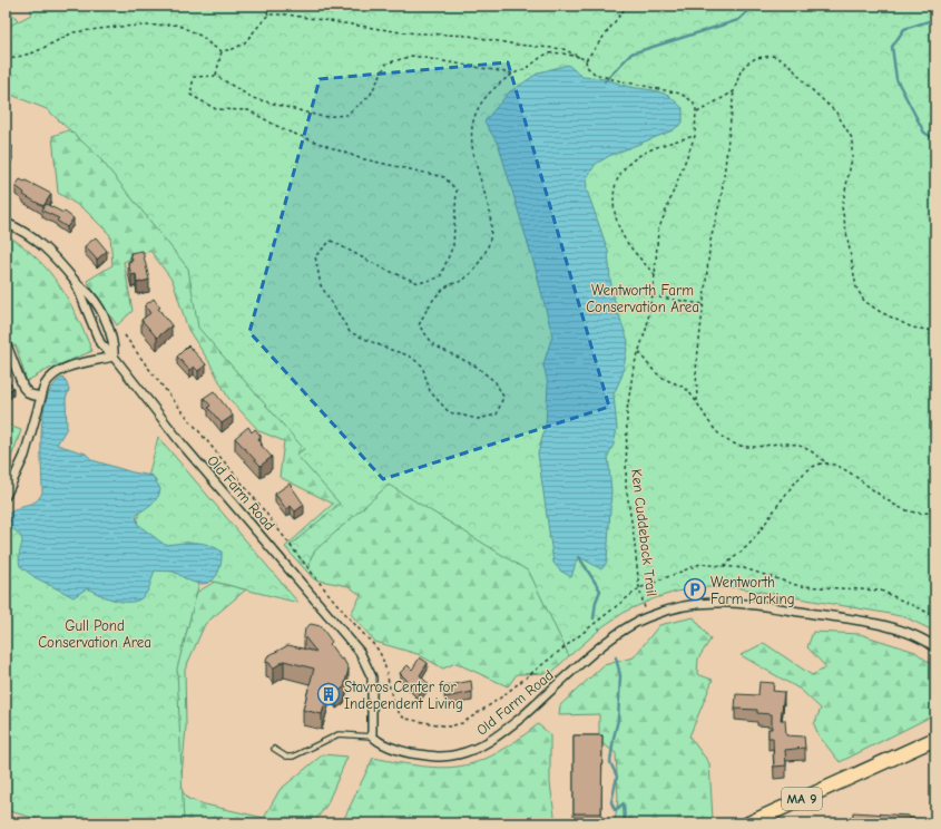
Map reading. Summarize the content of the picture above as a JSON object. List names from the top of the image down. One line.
{"streets":{"highway":["MA 9"],"street":["Old Farm Road"],"path":["Ken Cuddeback Trail"]},"crossings":[["Old Farm Road","Ken Cuddeback Trail"]],"parks":["Wentworth Farm Conservation Area","Gull Pond Conservation Area"],"places":{"parking":["Wentworth Farm Parking"],"building":["Stavros Center for Independent Living"]}}
